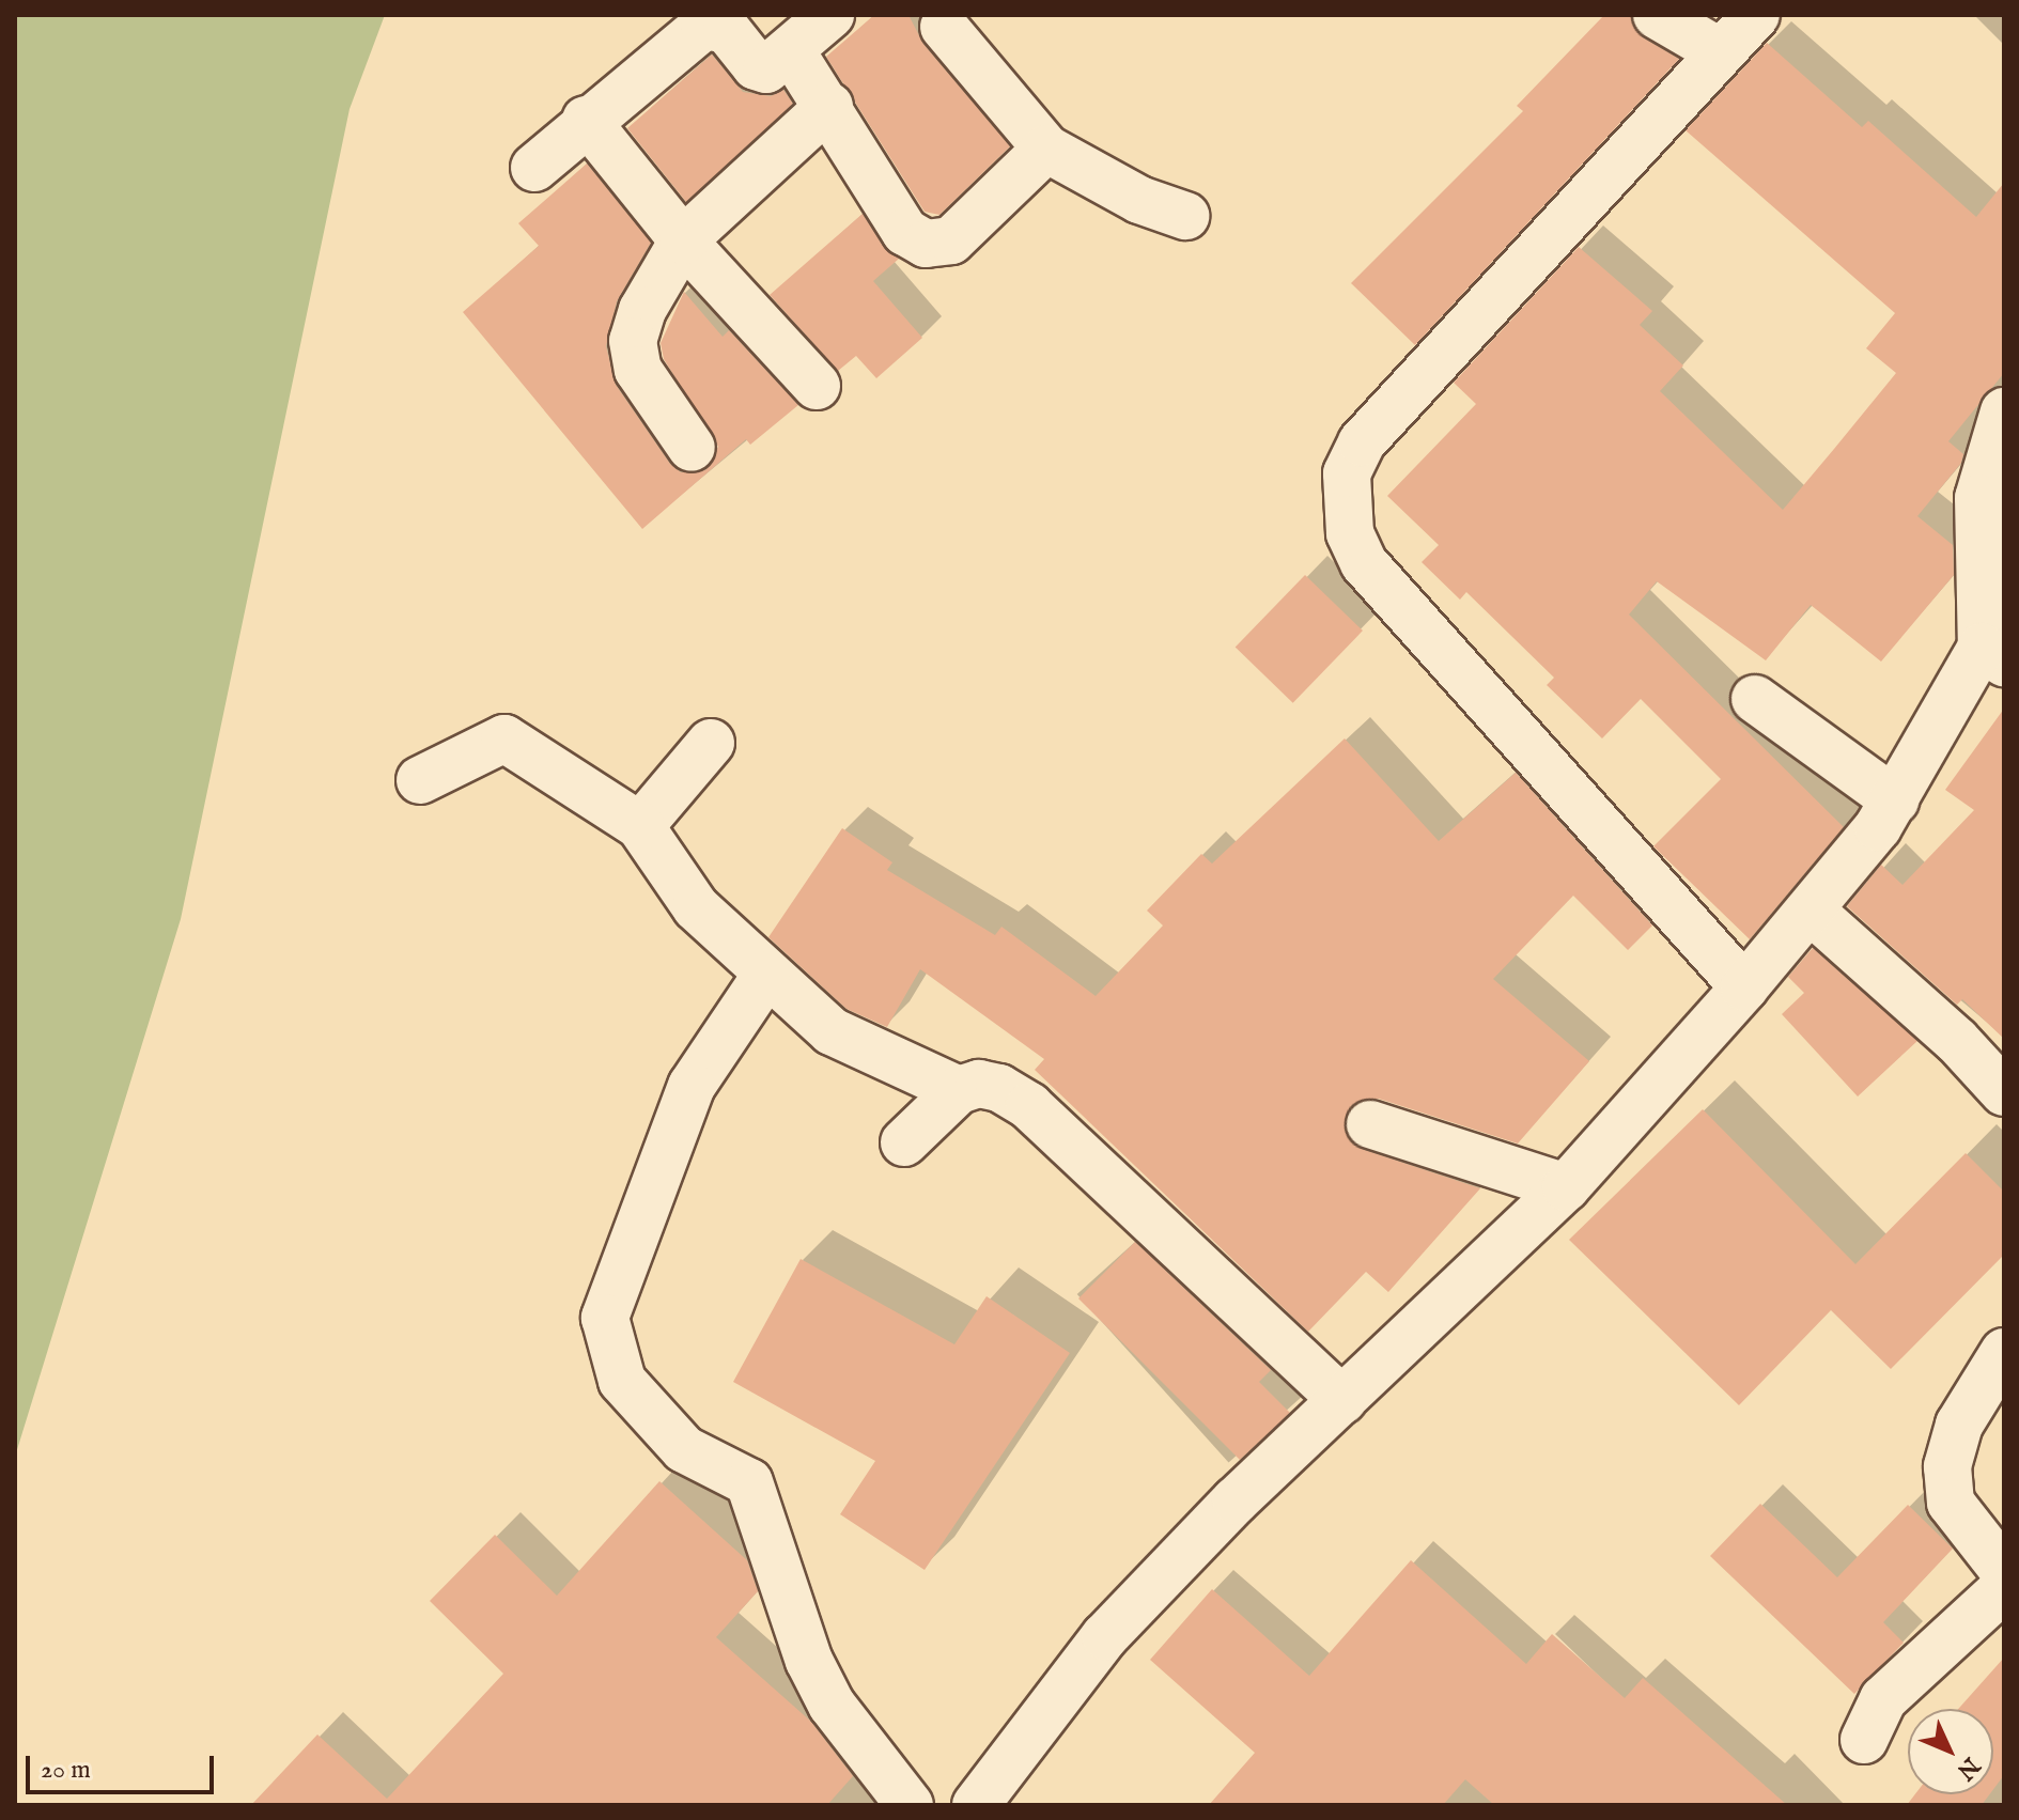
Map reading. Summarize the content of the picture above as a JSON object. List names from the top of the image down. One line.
{"scale_bar":"20 m","north":"bottom right"}
